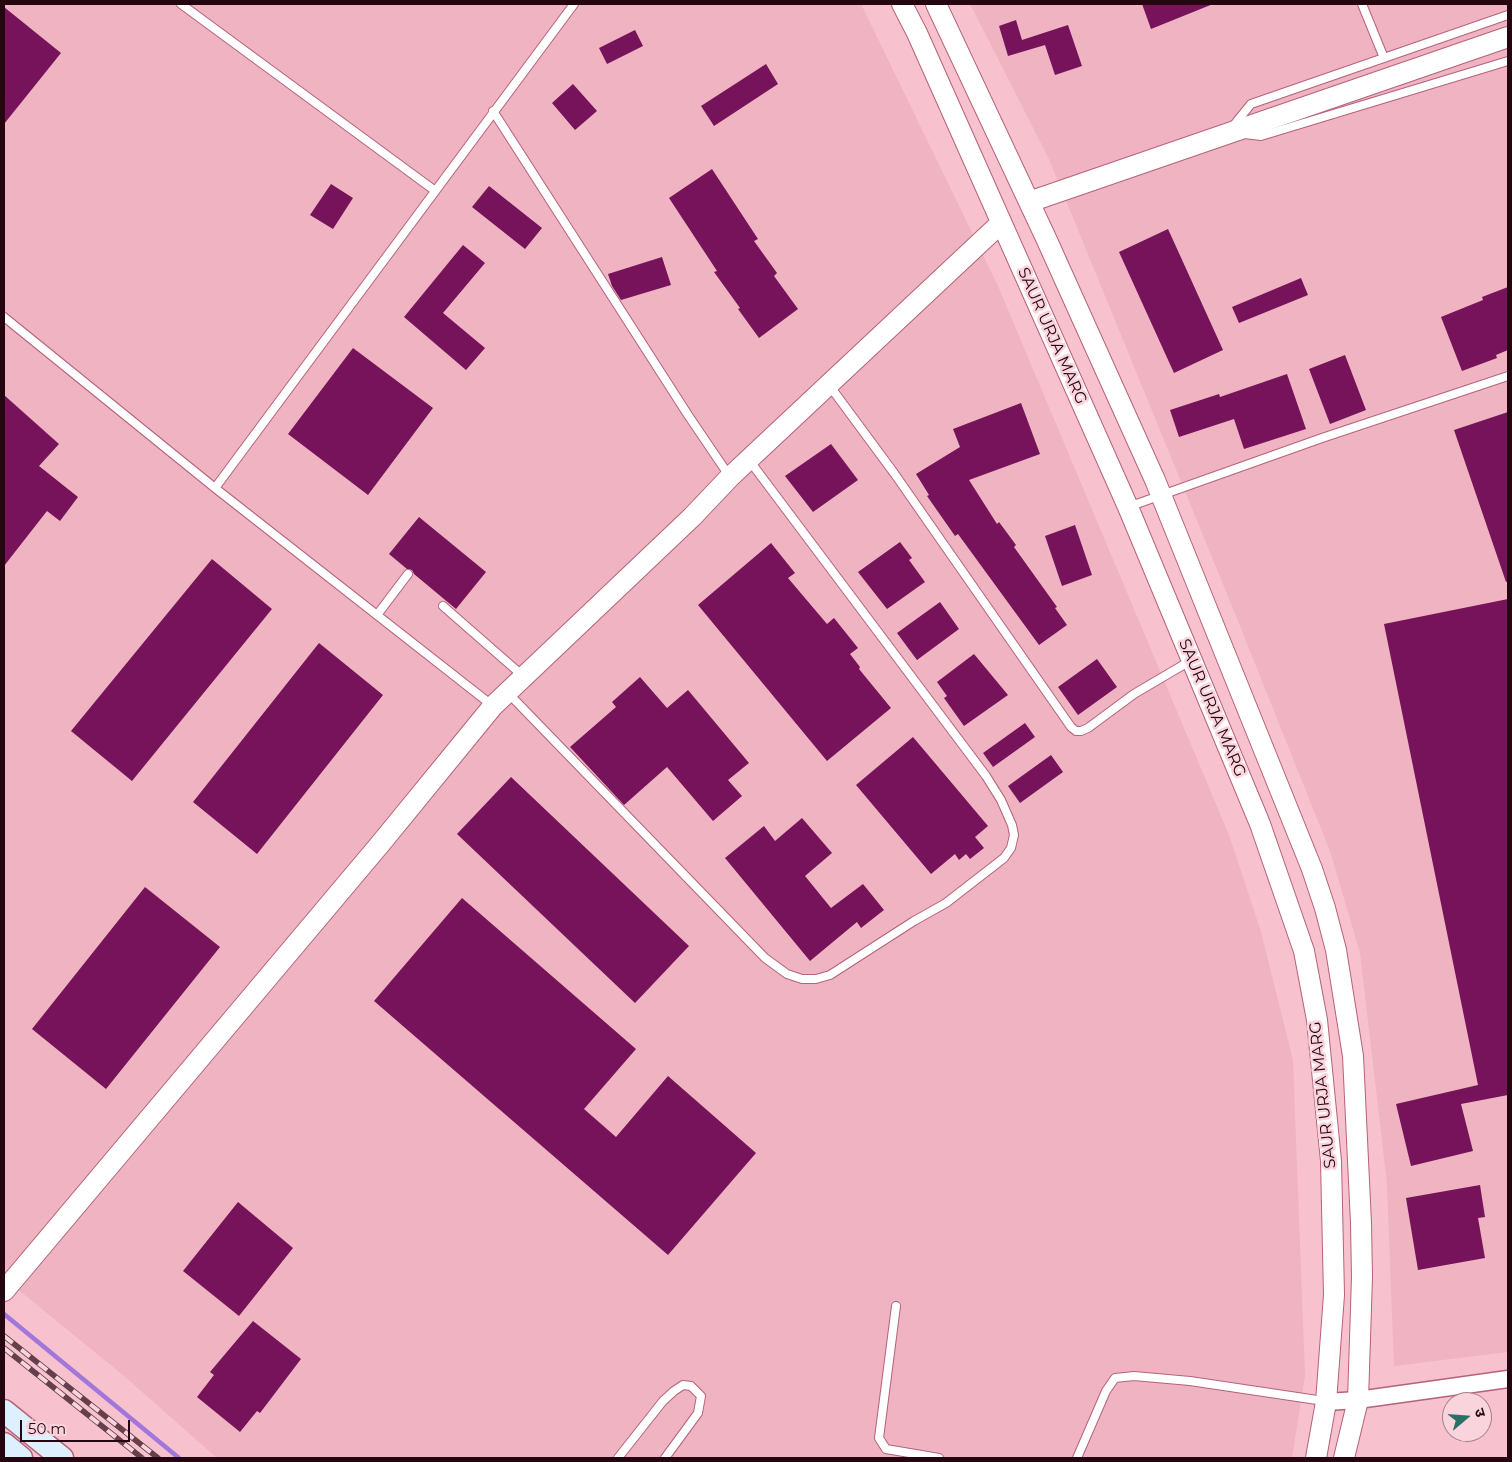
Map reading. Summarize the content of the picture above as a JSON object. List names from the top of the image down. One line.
{"streets":{"street":["SAUR URJA MARG"]},"scale_bar":"50 m","north":"right"}
